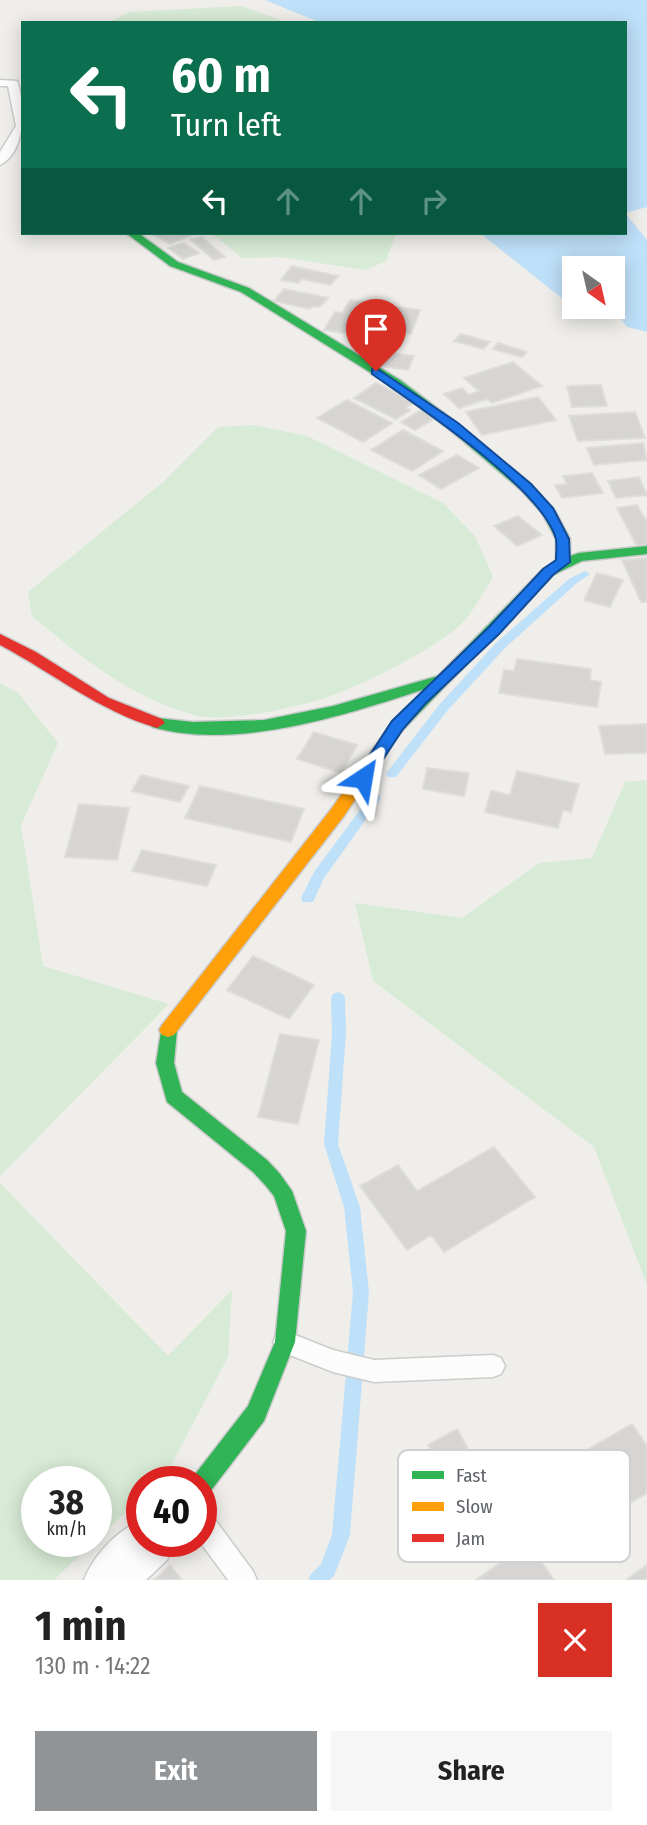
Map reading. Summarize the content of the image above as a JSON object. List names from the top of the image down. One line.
{"legend":["Fast","Slow","Jam"],"north":"bottom right","page":{"turn":["60 m","Turn left"],"speed":"38 km/h","limit":"40","heading":["1 min","130 m · 14:22"],"buttons":["Exit","Share"]}}
